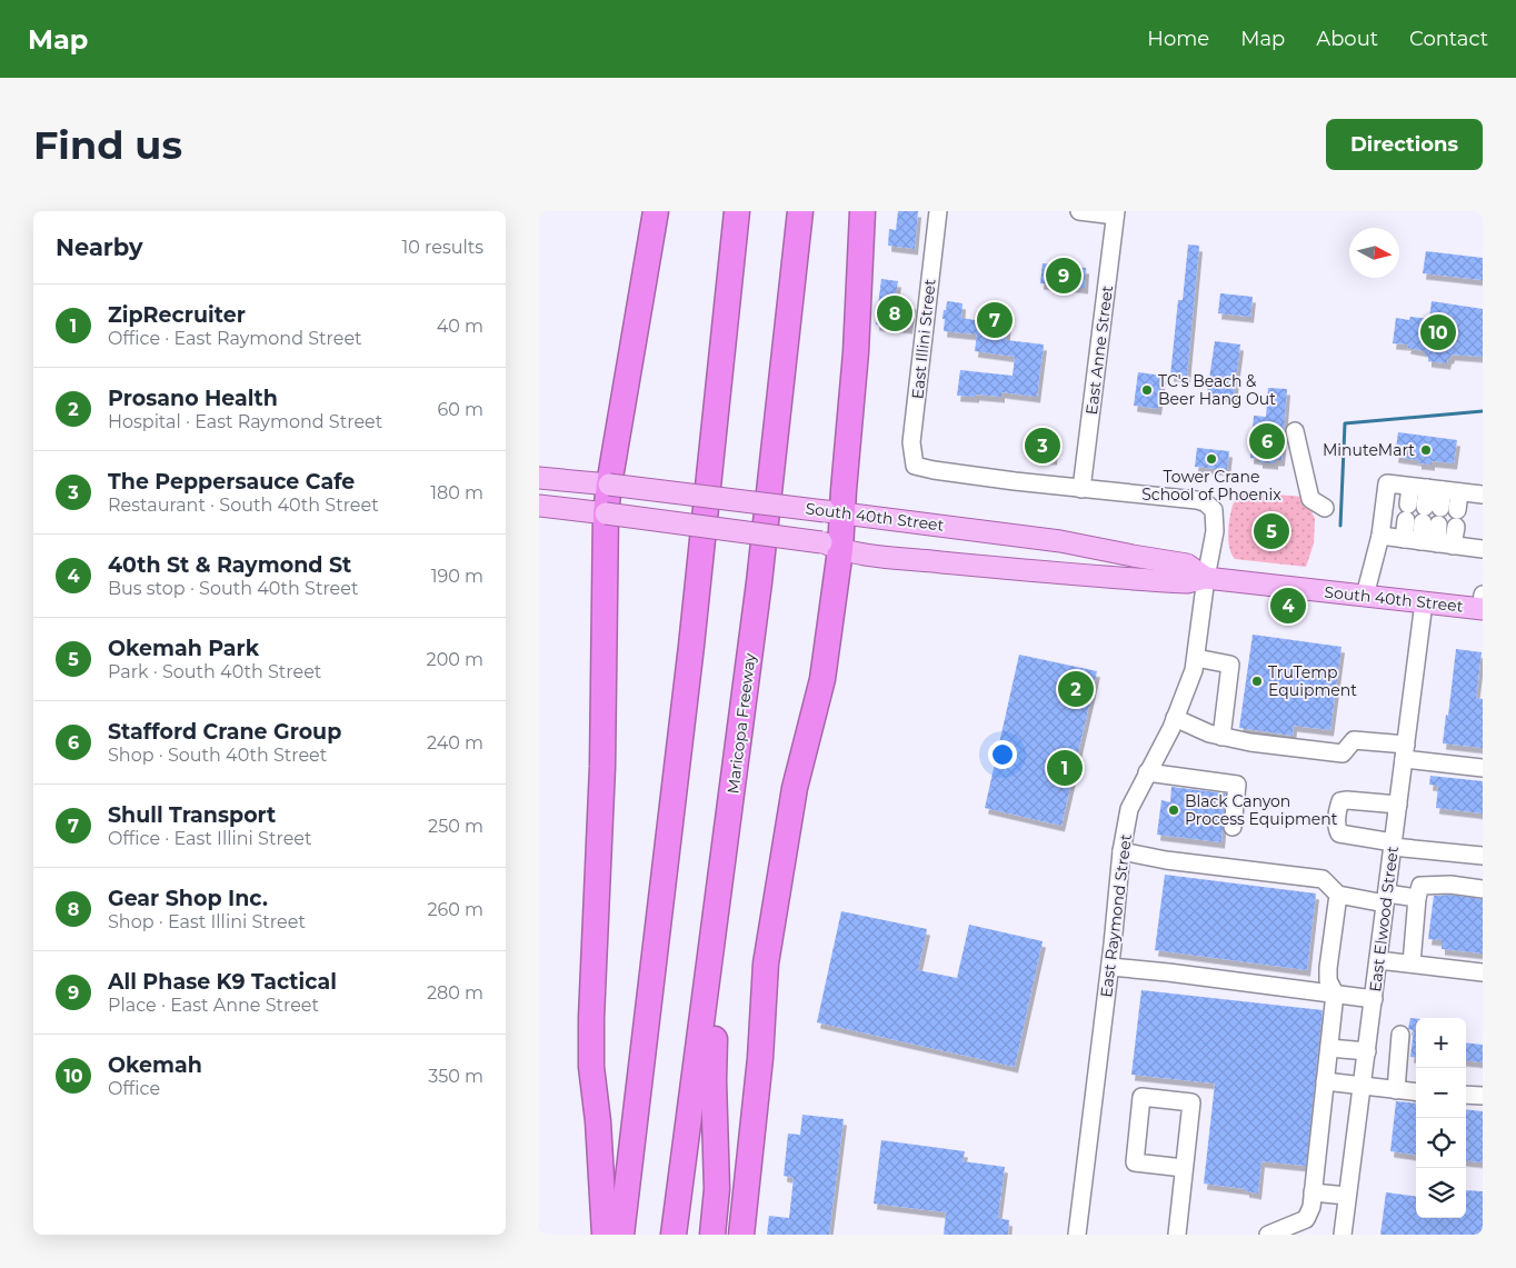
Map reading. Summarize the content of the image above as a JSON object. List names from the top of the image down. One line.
{"streets":{"highway":["Maricopa Freeway"],"main road":["South 40th Street"],"street":["East Illini Street","East Anne Street","East Raymond Street","East Elwood Street"]},"crossings":[["East Illini Street","East Anne Street"],["South 40th Street","East Raymond Street"],["South 40th Street","East Elwood Street"]],"places":["TC's Beach & Beer Hang Out","MinuteMart","Tower Crane School of Phoenix","TruTemp Equipment","Black Canyon Process Equipment"],"north":"right","page":{"header":"Map","nav":["Home","Map","About","Contact"],"buttons":"Directions","title":"Find us","heading":["Nearby","10 results"],"pins":["9","8","7","10","6","3","5","4","2","1"],"list":[{"mark":"1","name":"ZipRecruiter","note":"Office · East Raymond Street","value":"40 m"},{"mark":"2","name":"Prosano Health","note":"Hospital · East Raymond Street","value":"60 m"},{"mark":"3","name":"The Peppersauce Cafe","note":"Restaurant · South 40th Street","value":"180 m"},{"mark":"4","name":"40th St & Raymond St","note":"Bus stop · South 40th Street","value":"190 m"},{"mark":"5","name":"Okemah Park","note":"Park · South 40th Street","value":"200 m"},{"mark":"6","name":"Stafford Crane Group","note":"Shop · South 40th Street","value":"240 m"},{"mark":"7","name":"Shull Transport","note":"Office · East Illini Street","value":"250 m"},{"mark":"8","name":"Gear Shop Inc.","note":"Shop · East Illini Street","value":"260 m"},{"mark":"9","name":"All Phase K9 Tactical","note":"Place · East Anne Street","value":"280 m"},{"mark":"10","name":"Okemah","note":"Office","value":"350 m"}],"map_buttons":["+","−"]}}
